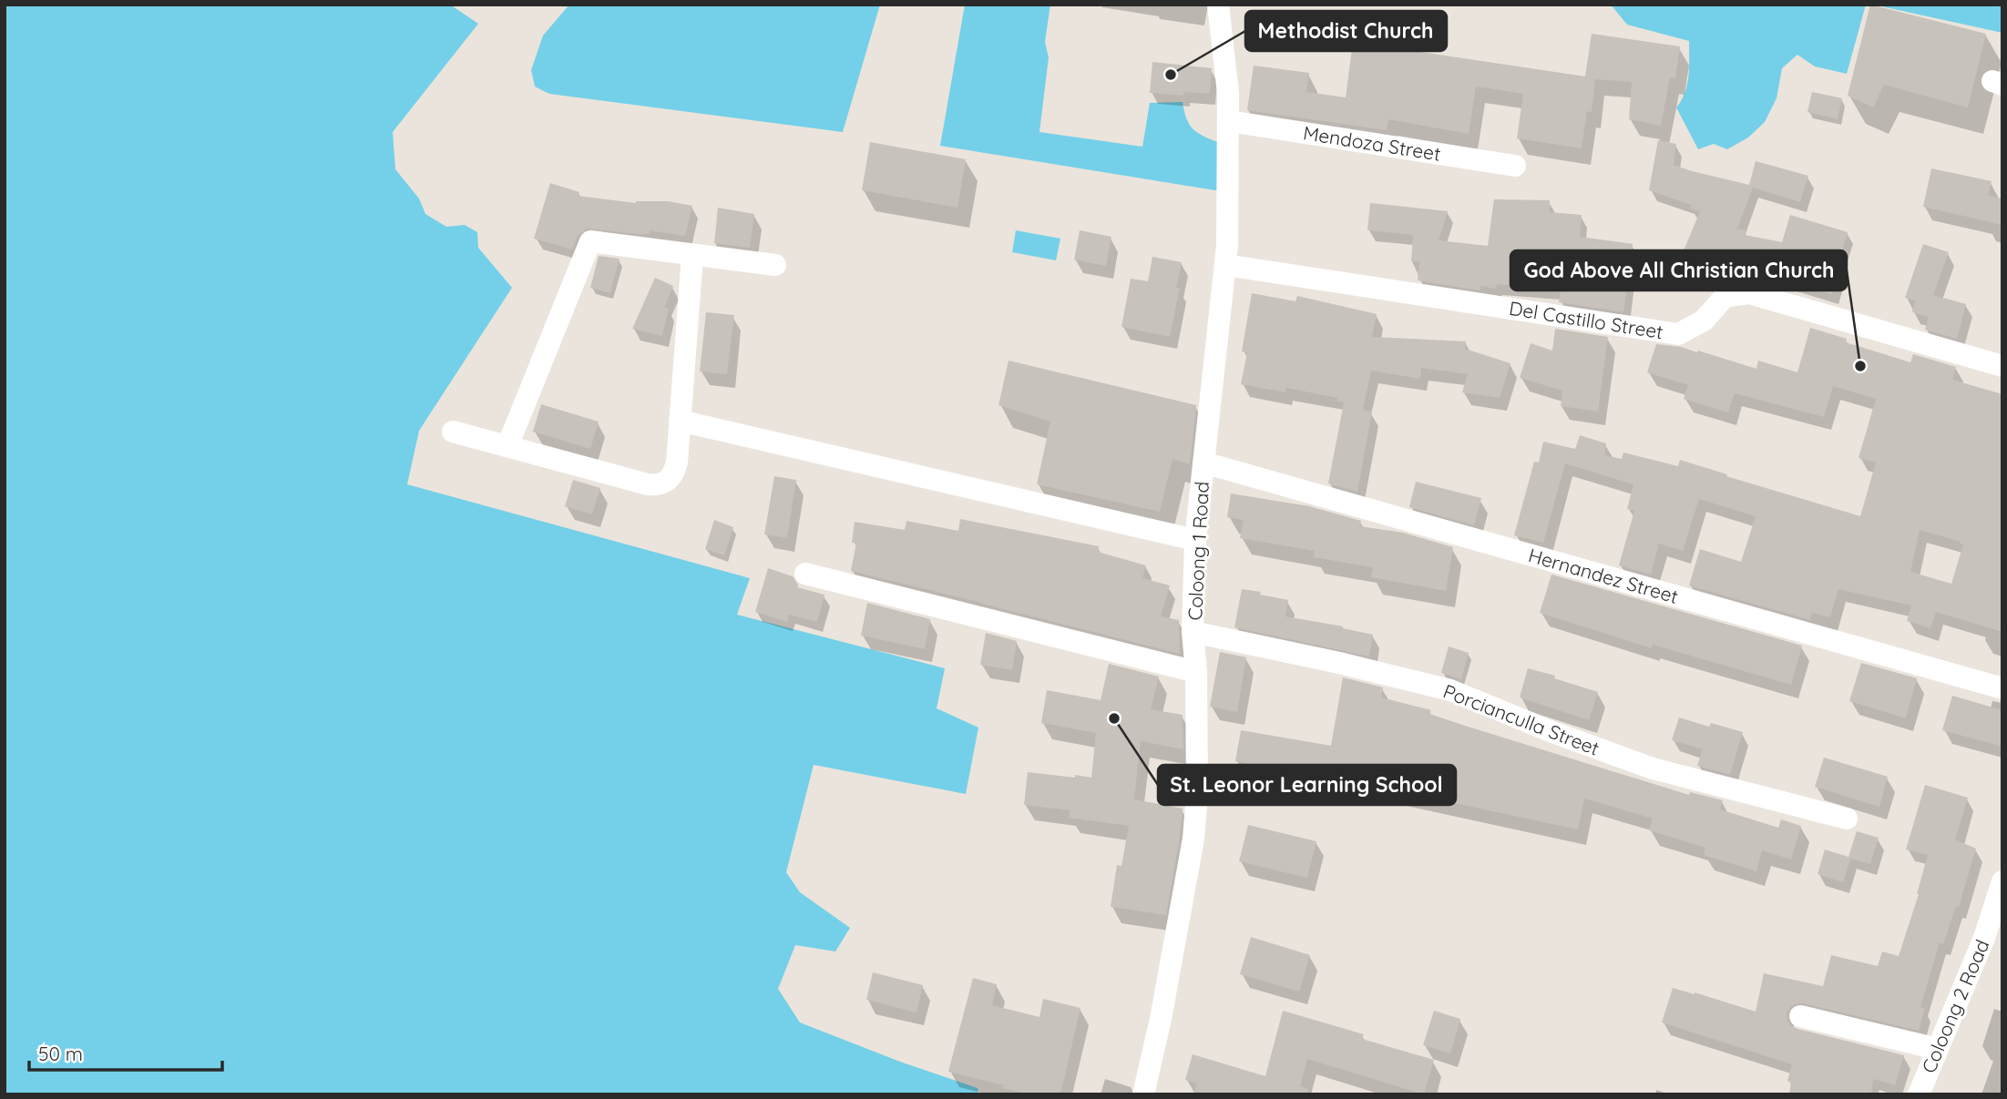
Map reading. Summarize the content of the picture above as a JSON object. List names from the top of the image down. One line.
{"streets":{"street":["Mendoza Street","Del Castillo Street","Coloong 1 Road","Hernandez Street","Porcianculla Street","Coloong 2 Road"]},"crossings":[["Mendoza Street","Coloong 1 Road"],["Del Castillo Street","Coloong 1 Road"],["Coloong 1 Road","Hernandez Street"],["Coloong 1 Road","Porcianculla Street"]],"places":["Methodist Church","God Above All Christian Church","St. Leonor Learning School"],"scale_bar":"50 m"}
